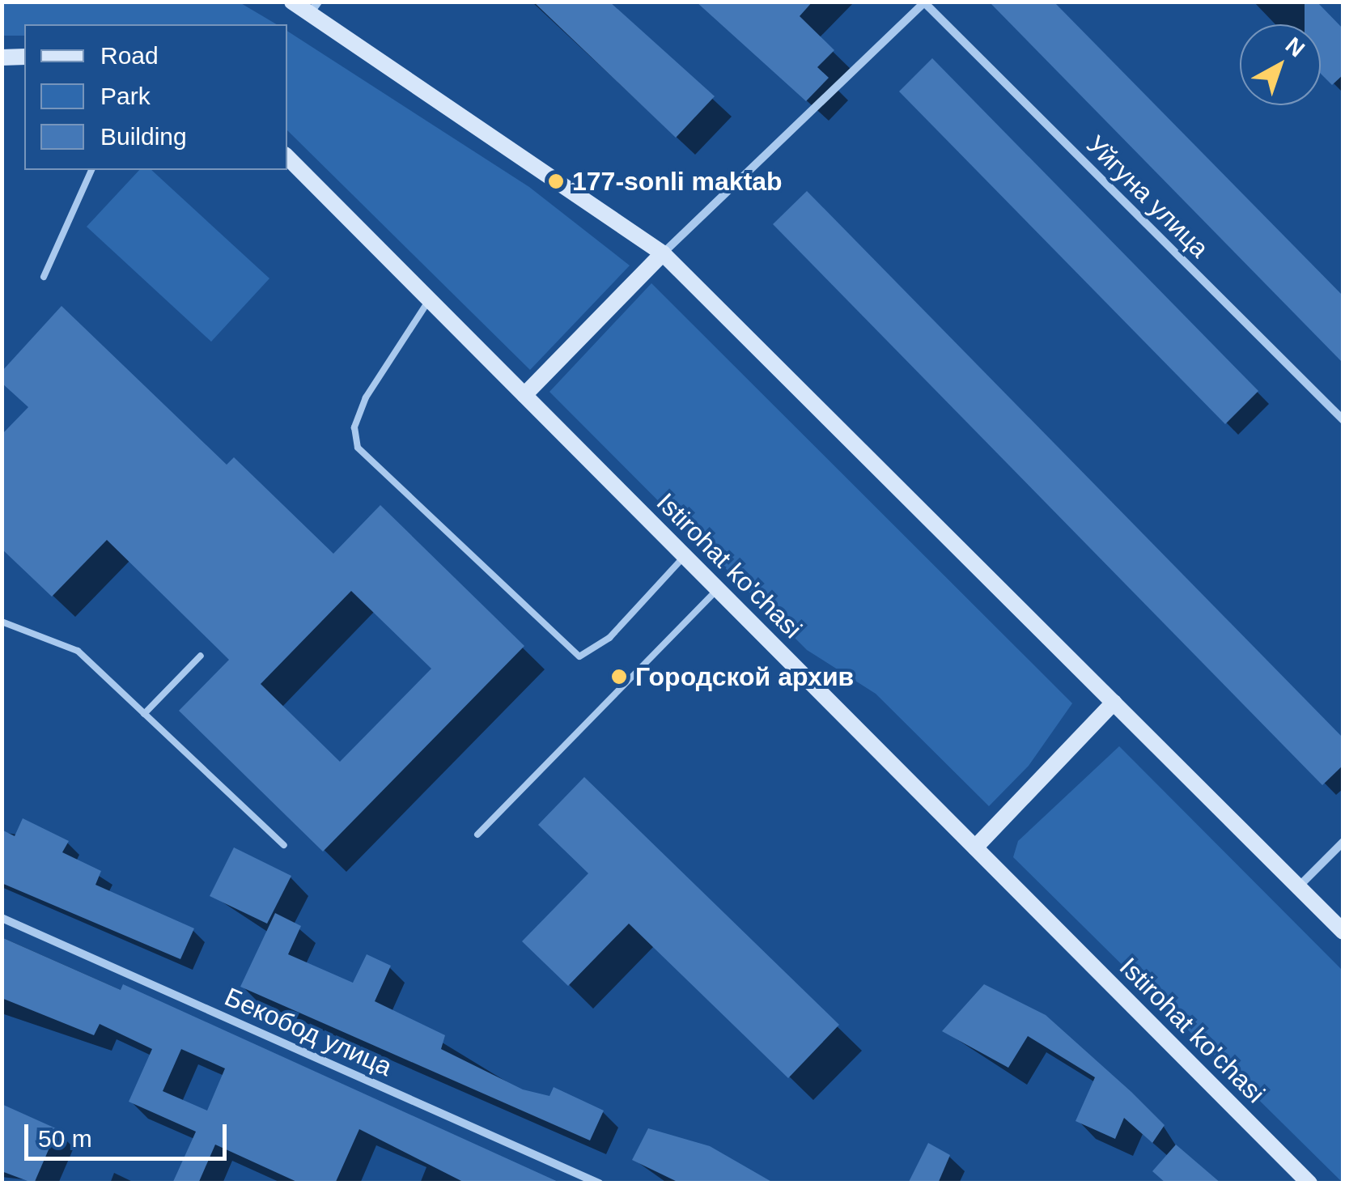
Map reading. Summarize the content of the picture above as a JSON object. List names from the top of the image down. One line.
{"streets":{"main road":["Istirohat ko'chasi"],"street":["Уйгуна улица","Бекобод улица"]},"places":["177-sonli maktab","Городской архив"],"legend":["Road","Park","Building"],"scale_bar":"50 m","north":"top right"}
